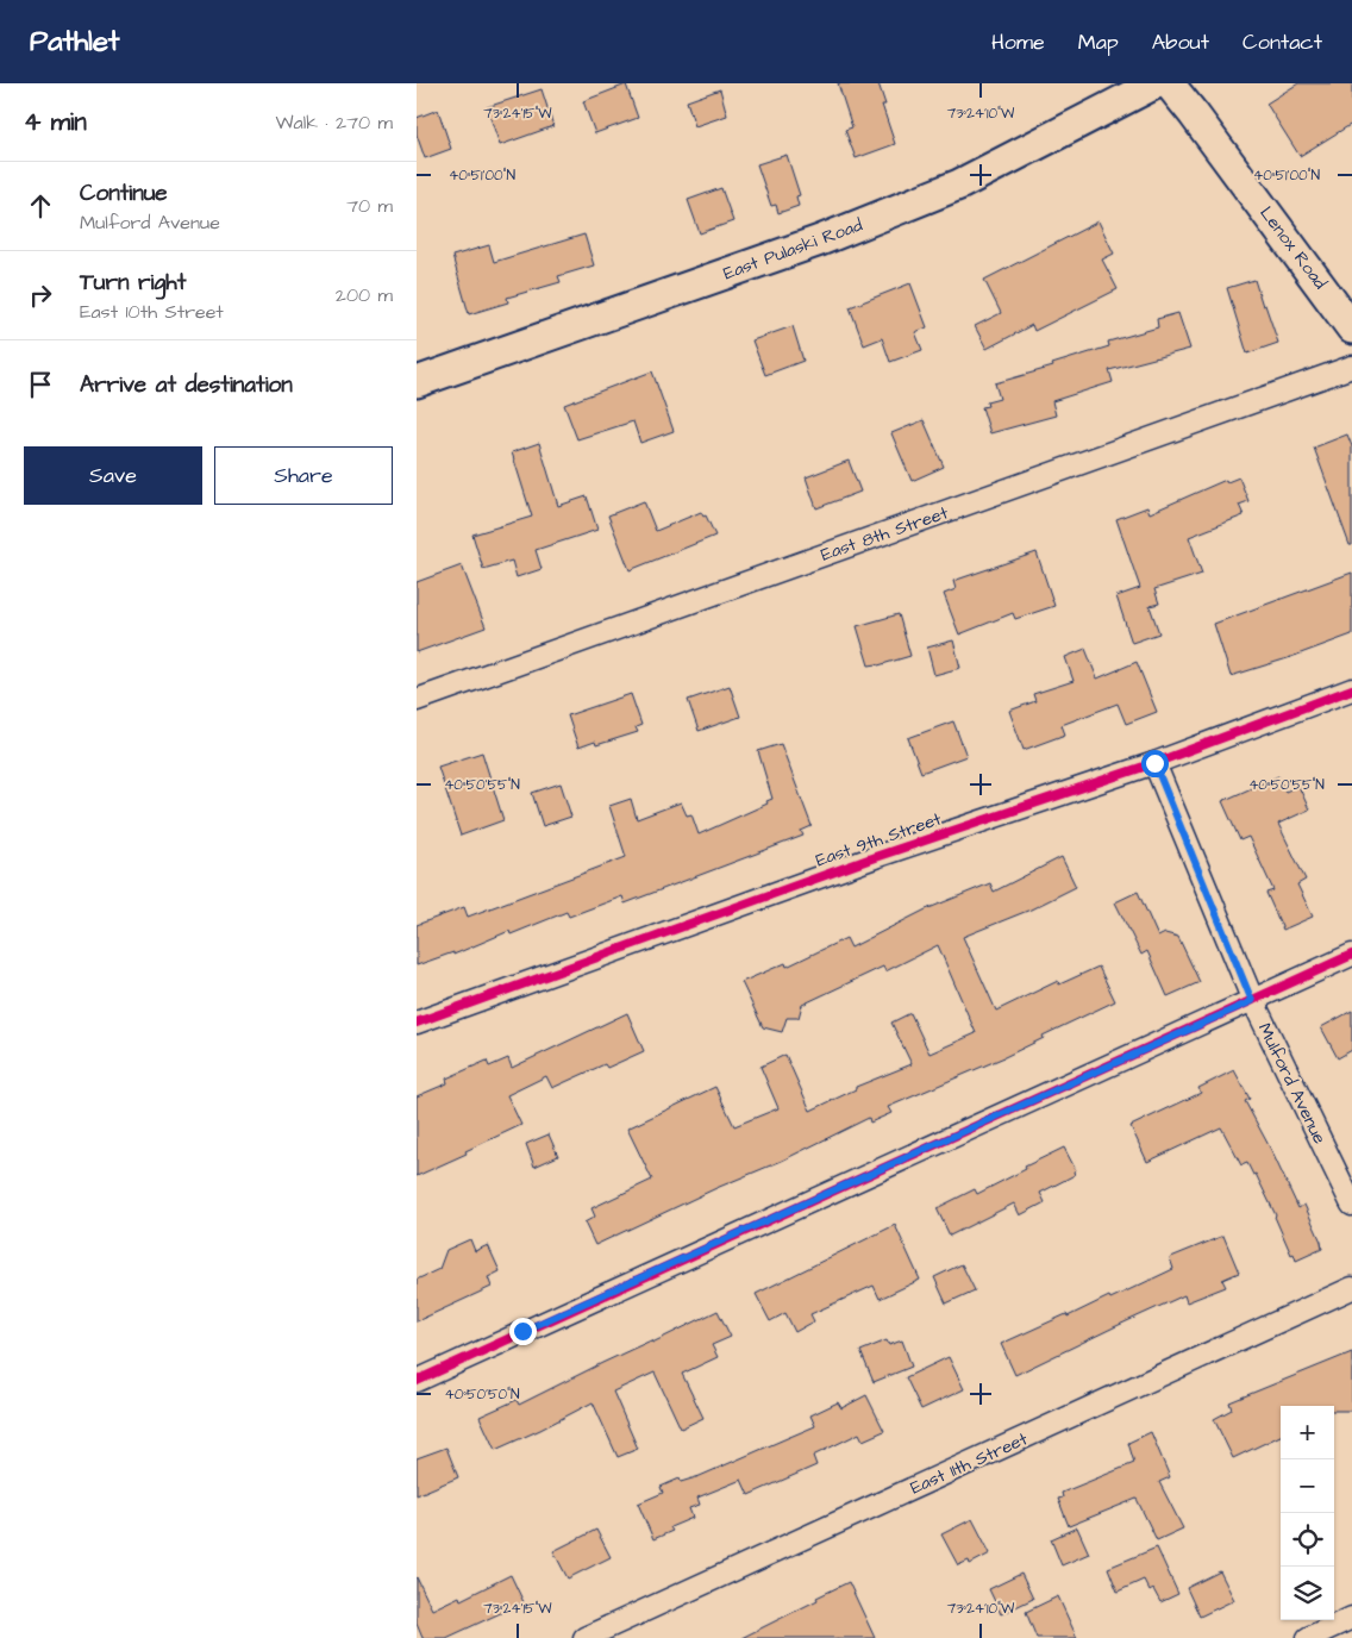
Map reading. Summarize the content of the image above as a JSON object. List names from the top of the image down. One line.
{"streets":{"main road":["Lenox Road","East Pulaski Road"],"street":["East 8th Street","East 9th Street","Mulford Avenue","East 11th Street"]},"crossings":[["East 9th Street","Mulford Avenue"]],"page":{"header":"Pathlet","nav":["Home","Map","About","Contact"],"heading":["4 min","Walk · 270 m"],"list":[["Continue","Mulford Avenue","70 m"],["Turn right","East 10th Street","200 m"],"Arrive at destination"],"buttons":["Save","Share"],"map_buttons":["+","−"]},"coordinates":["73°24'15\"W","73°24'10\"W","40°51'00\"N","40°50'55\"N","40°50'50\"N"]}
